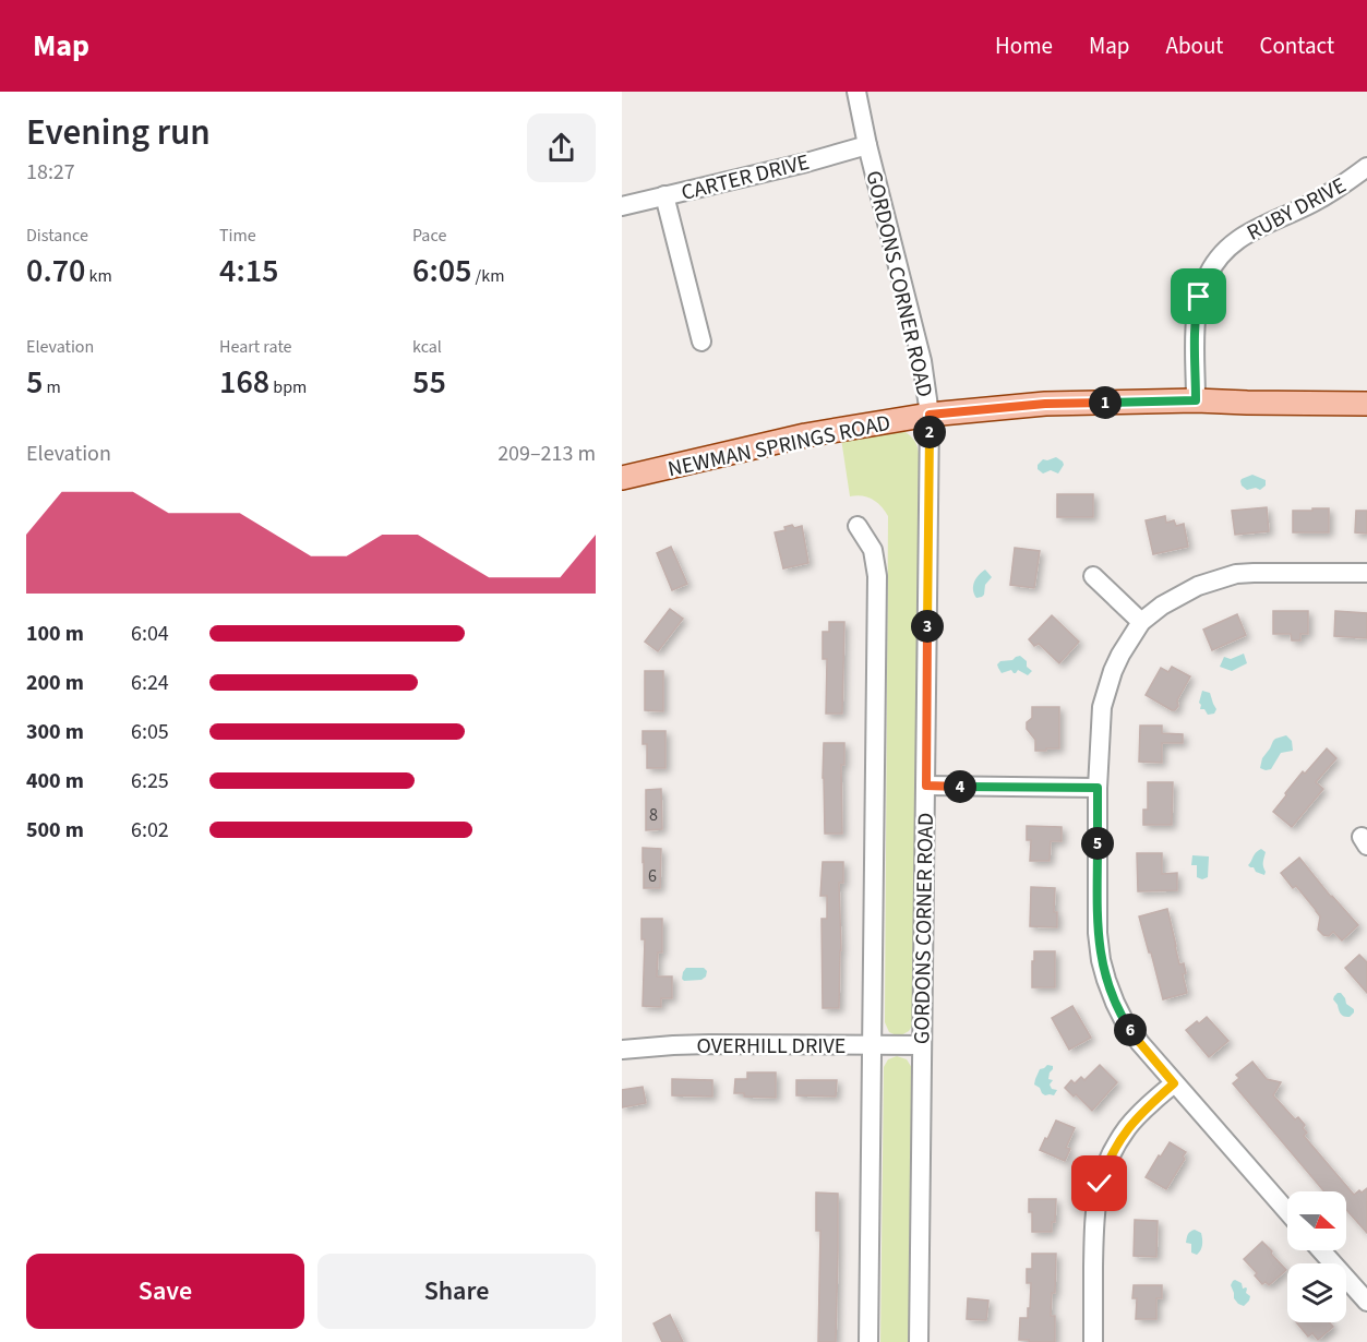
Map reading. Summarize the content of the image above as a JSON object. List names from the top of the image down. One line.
{"streets":{"main road":["NEWMAN SPRINGS ROAD"],"street":["CARTER DRIVE","RUBY DRIVE","GORDONS CORNER ROAD","OVERHILL DRIVE"]},"crossings":[["CARTER DRIVE","GORDONS CORNER ROAD"],["RUBY DRIVE","NEWMAN SPRINGS ROAD"],["GORDONS CORNER ROAD","NEWMAN SPRINGS ROAD"],["GORDONS CORNER ROAD","OVERHILL DRIVE"]],"house_numbers":["8","6"],"north":"right","page":{"header":"Map","nav":["Home","Map","About","Contact"],"heading":["Evening run","18:27"],"stats":[["Distance","0.70 km"],["Time","4:15"],["Pace","6:05 /km"],["Elevation","5 m"],["Heart rate","168 bpm"],["kcal","55"]],"pins":["1","2","3","4","5","6"],"chart":["Elevation","209–213 m"],"list":[{"name":"100 m","note":"6:04"},{"name":"200 m","note":"6:24"},{"name":"300 m","note":"6:05"},{"name":"400 m","note":"6:25"},{"name":"500 m","note":"6:02"}],"buttons":["Save","Share"]}}
